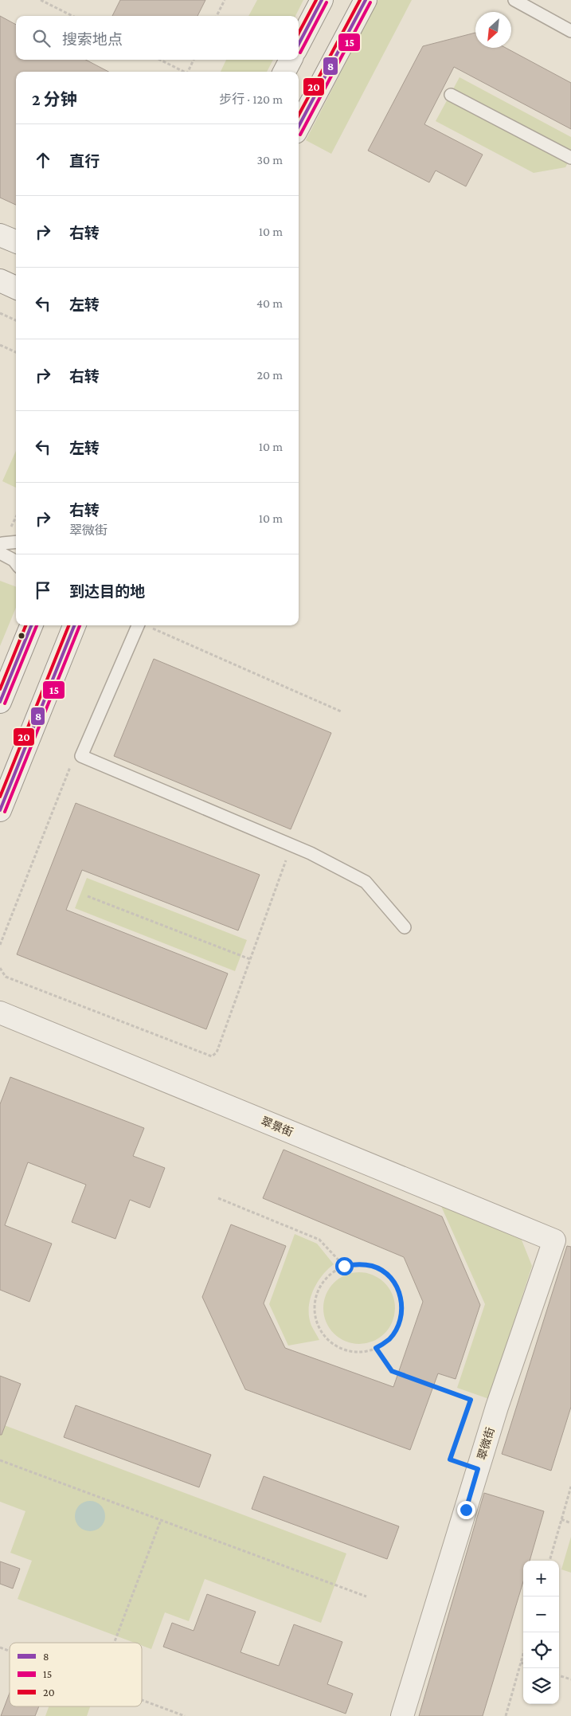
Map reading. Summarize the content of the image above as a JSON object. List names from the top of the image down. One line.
{"streets":{"street":["翠景街","翠微街"]},"crossings":[["翠景街","翠微街"]],"lines":["transit line 8","transit line 20","transit line 15"],"legend":["8","15","20"],"north":"bottom left","page":{"search":"搜索地点","heading":["2 分钟","步行 · 120 m"],"list":[["直行","30 m"],["右转","10 m"],["左转","40 m"],["右转","20 m"],["左转","10 m"],["右转","翠微街","10 m"],"到达目的地"],"map_buttons":["+","−"]}}
